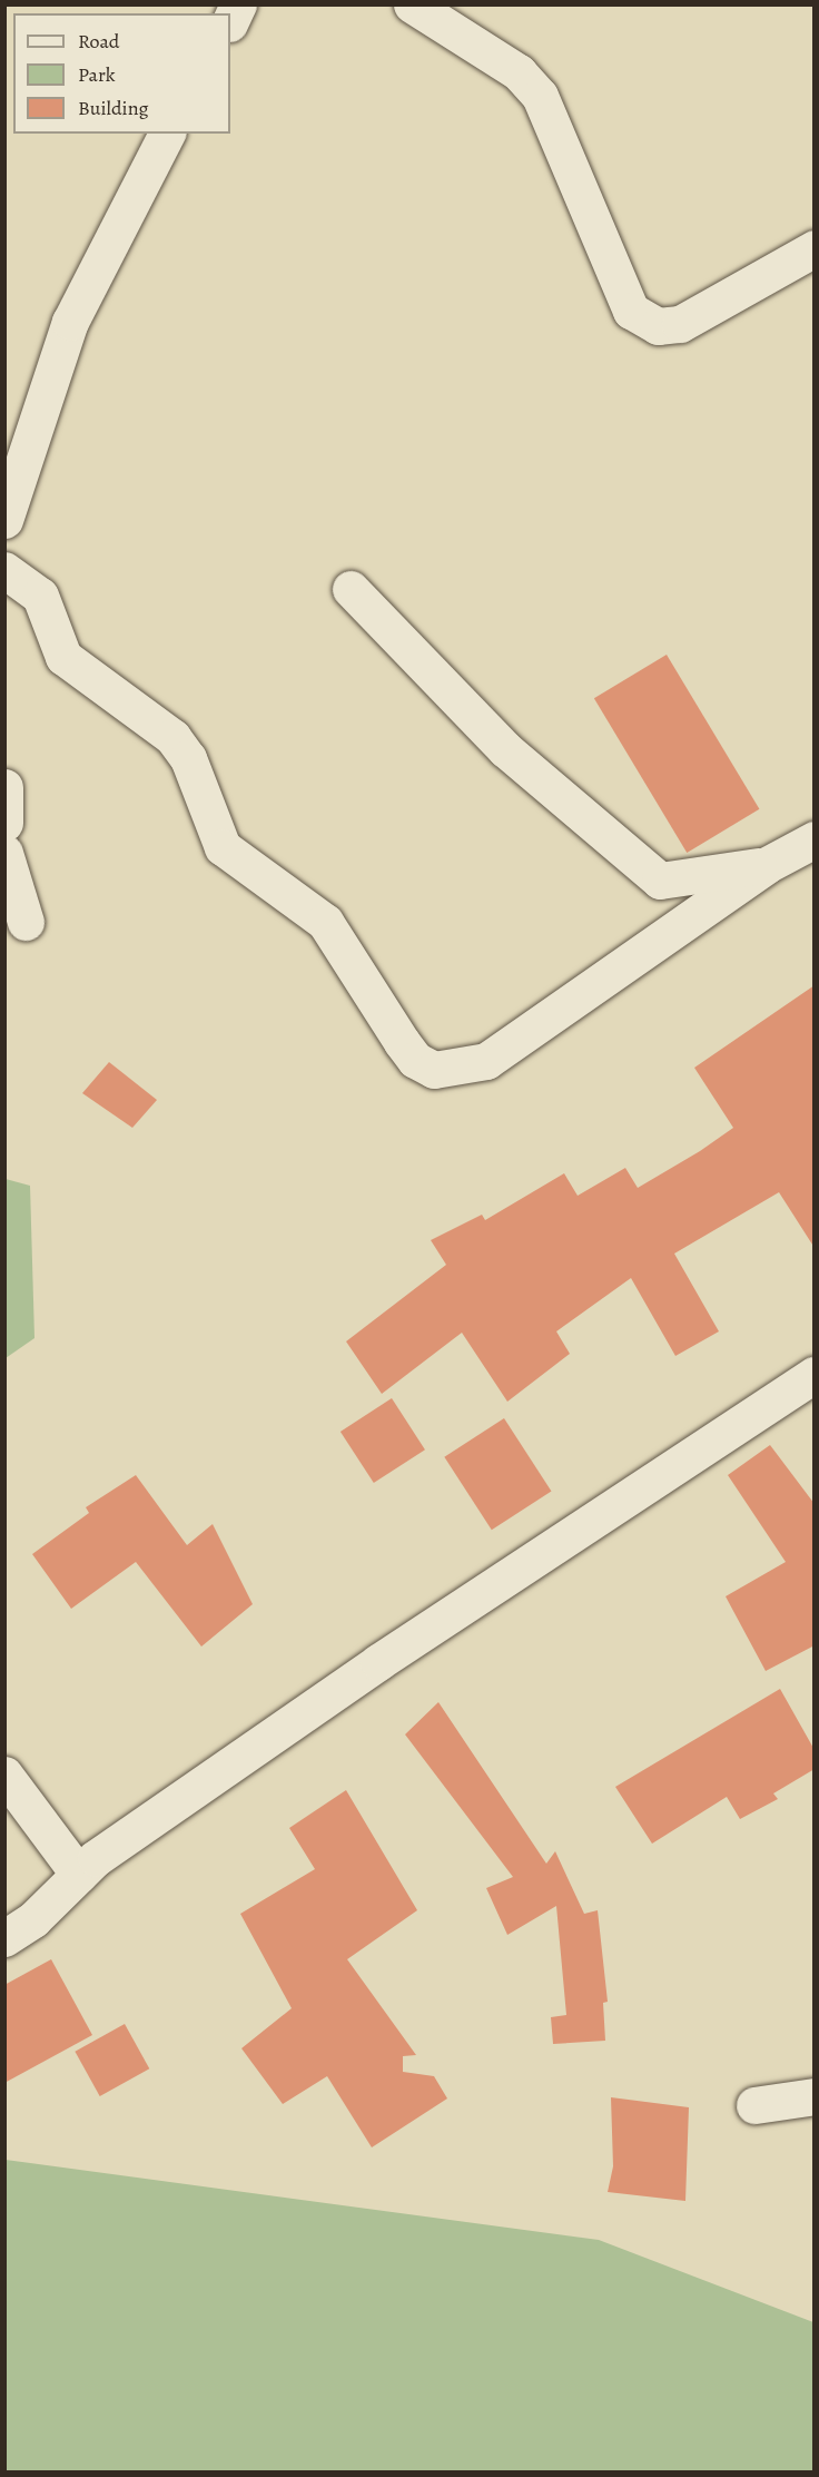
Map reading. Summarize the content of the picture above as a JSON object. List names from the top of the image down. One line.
{"legend":["Road","Park","Building"]}
